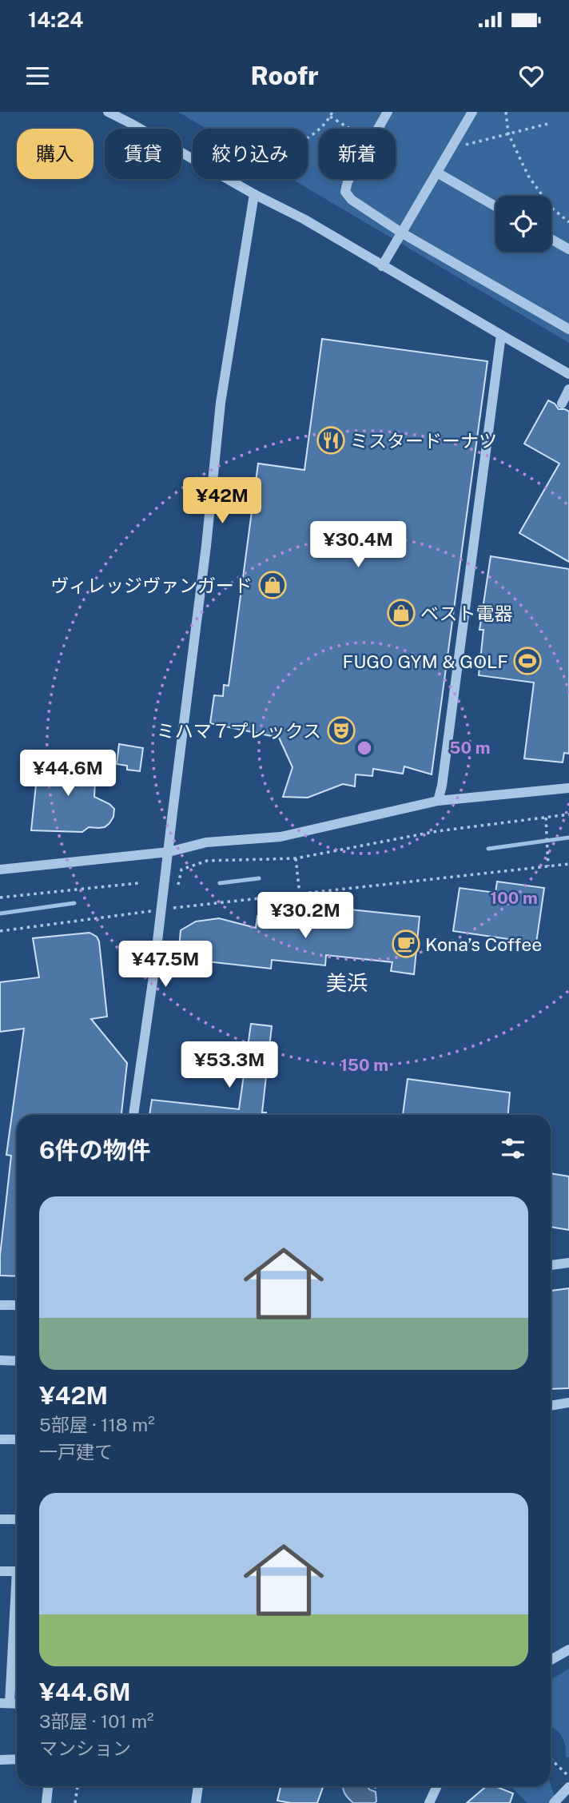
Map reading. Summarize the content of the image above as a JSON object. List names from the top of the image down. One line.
{"districts":["美浜"],"places":{"restaurant":["ミスタードーナツ"],"shop":["ヴィレッジヴァンガード","ベスト電器"],"sports":["FUGO GYM & GOLF"],"theatre":["ミハマ７プレックス"],"cafe":["Kona’s Coffee"]},"page":{"status":"14:24","header":"Roofr","chip":["購入","賃貸","絞り込み","新着"],"price":["¥42M","¥30.4M","¥44.6M","¥30.2M","¥47.5M","¥53.3M"],"heading":"6件の物件","list":[{"name":"¥42M","note":"5部屋 · 118 m² · 一戸建て"},{"name":"¥44.6M","note":"3部屋 · 101 m² · マンション"}]},"rings":["50 m","100 m","150 m"]}
